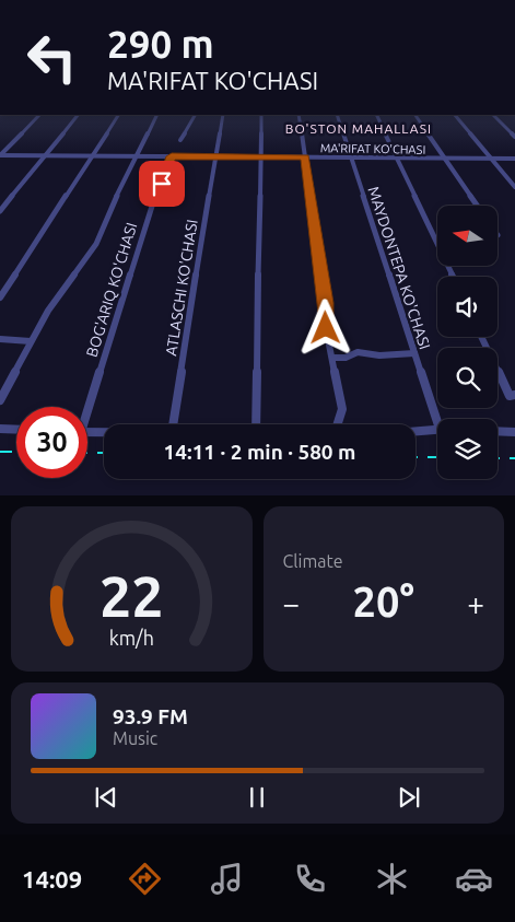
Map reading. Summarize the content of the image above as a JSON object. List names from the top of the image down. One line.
{"streets":{"street":["MA'RIFAT KO'CHASI","MAYDONTEPA KO'CHASI","ATLASCHI KO'CHASI","BOG'ARIQ KO'CHASI"]},"crossings":[["MA'RIFAT KO'CHASI","MAYDONTEPA KO'CHASI"],["MA'RIFAT KO'CHASI","ATLASCHI KO'CHASI"],["MA'RIFAT KO'CHASI","BOG'ARIQ KO'CHASI"]],"districts":["BO'STON MAHALLASI"],"north":"left","page":{"turn":["290 m","MA'RIFAT KO'CHASI"],"limit":"30","trip":"14:11 · 2 min · 580 m","tile":"Climate","heat":["−","20°","+"],"song":["93.9 FM","Music"],"tabs":"14:09","gauge":["22","km/h"]}}
